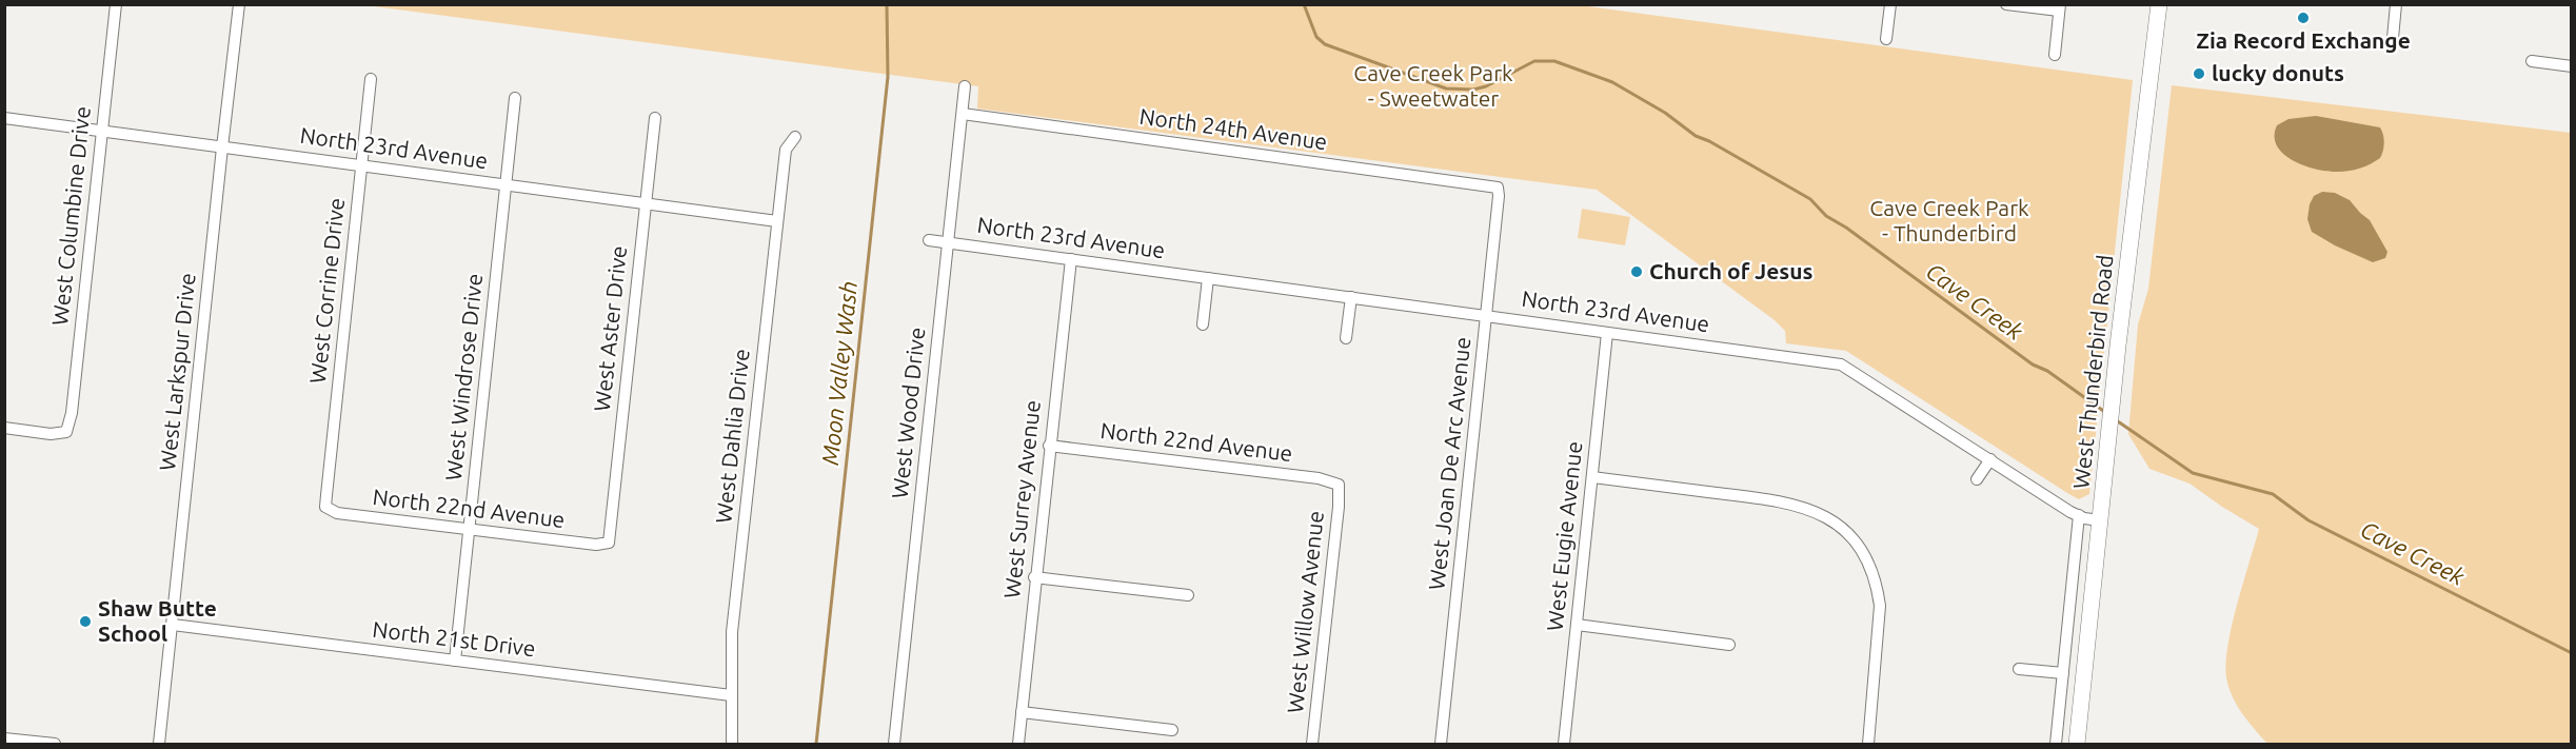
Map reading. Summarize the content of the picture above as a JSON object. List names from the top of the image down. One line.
{"streets":{"main road":["West Thunderbird Road"],"street":["North 24th Avenue","North 23rd Avenue","West Columbine Drive","West Corrine Drive","West Aster Drive","West Larkspur Drive","West Windrose Drive","West Wood Drive","West Dahlia Drive","North 22nd Avenue","West Joan De Arc Avenue","West Surrey Avenue","West Eugie Avenue","West Willow Avenue","North 21st Drive"]},"crossings":[["North 24th Avenue","West Wood Drive"],["North 24th Avenue","West Joan De Arc Avenue"],["North 23rd Avenue","West Columbine Drive"],["North 23rd Avenue","West Corrine Drive"],["North 23rd Avenue","West Aster Drive"],["North 23rd Avenue","West Larkspur Drive"],["North 23rd Avenue","West Thunderbird Road"],["North 23rd Avenue","West Windrose Drive"],["North 23rd Avenue","West Wood Drive"],["North 23rd Avenue","West Dahlia Drive"],["North 23rd Avenue","West Joan De Arc Avenue"],["North 23rd Avenue","West Surrey Avenue"],["North 23rd Avenue","West Eugie Avenue"],["West Corrine Drive","North 22nd Avenue"],["West Aster Drive","North 22nd Avenue"],["West Larkspur Drive","North 21st Drive"],["West Windrose Drive","North 22nd Avenue"],["West Windrose Drive","North 21st Drive"],["West Dahlia Drive","North 21st Drive"],["North 22nd Avenue","West Surrey Avenue"],["North 22nd Avenue","West Willow Avenue"]],"water":["Cave Creek","Moon Valley Wash"],"parks":["Cave Creek Park - Sweetwater","Cave Creek Park - Thunderbird"],"places":["Zia Record Exchange","lucky donuts","Church of Jesus","Shaw Butte School"]}
